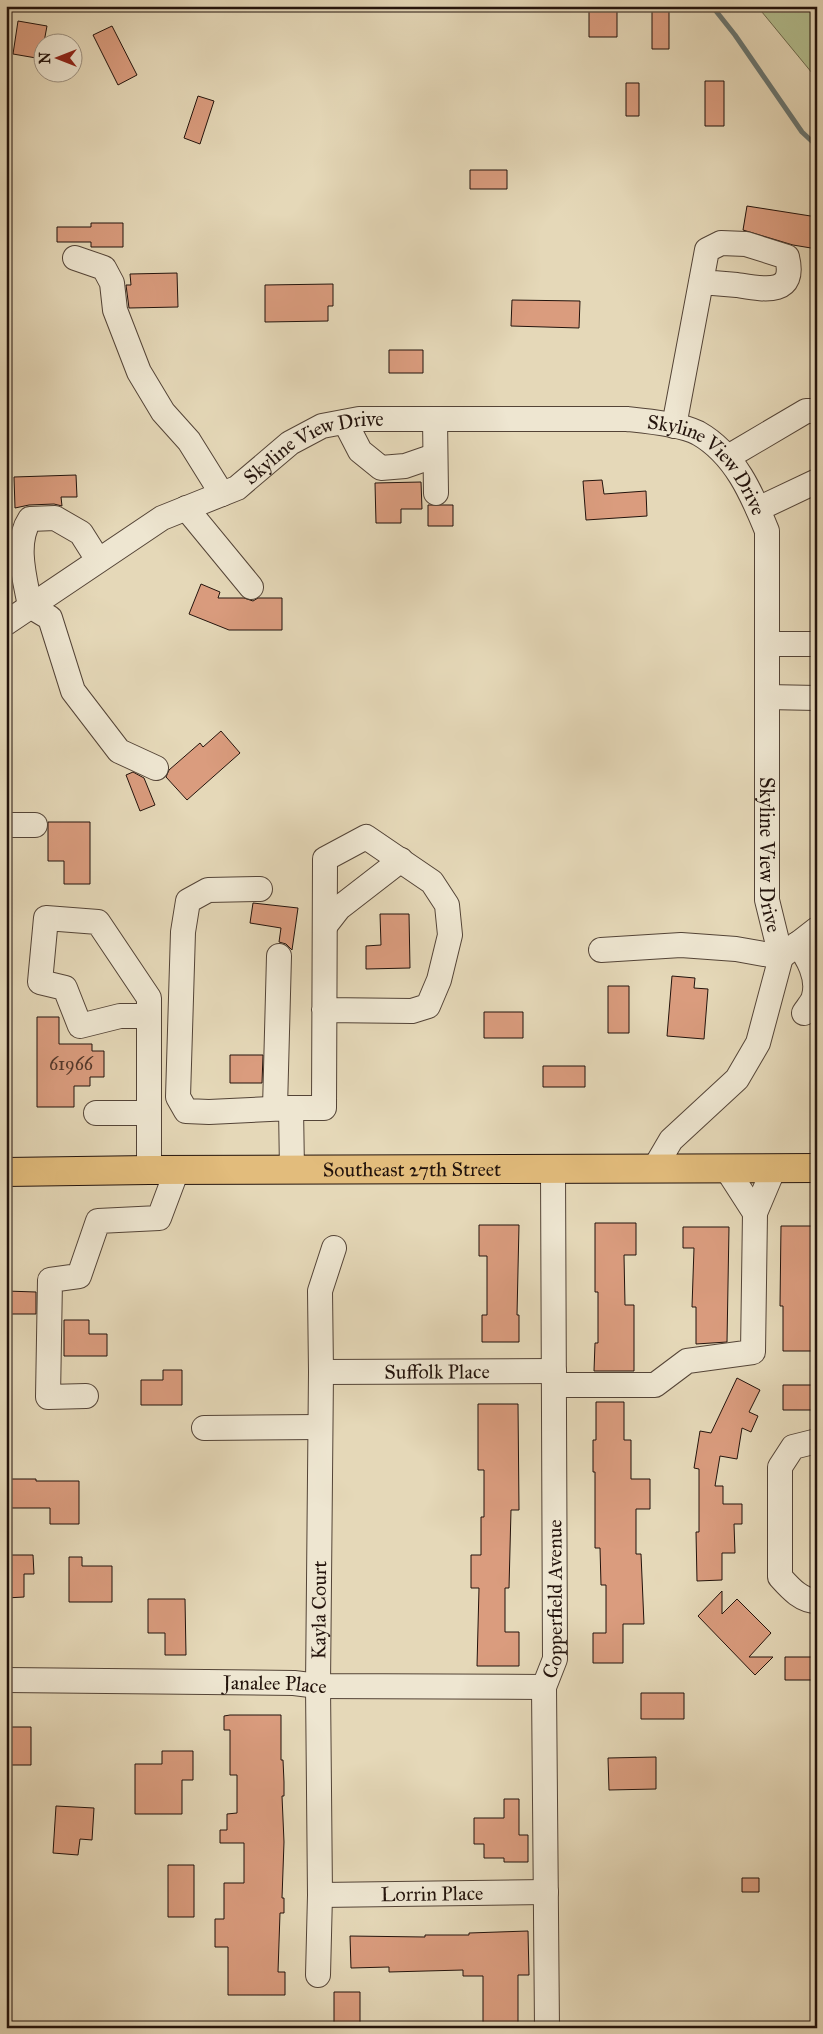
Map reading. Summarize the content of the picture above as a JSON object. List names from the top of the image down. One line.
{"streets":{"main road":["Southeast 27th Street"],"street":["Skyline View Drive","Suffolk Place","Copperfield Avenue","Kayla Court","Janalee Place","Lorrin Place"]},"crossings":[["Skyline View Drive","Southeast 27th Street"],["Southeast 27th Street","Copperfield Avenue"],["Suffolk Place","Copperfield Avenue"],["Suffolk Place","Kayla Court"],["Copperfield Avenue","Janalee Place"],["Copperfield Avenue","Lorrin Place"],["Kayla Court","Janalee Place"],["Kayla Court","Lorrin Place"]],"house_numbers":["61966"],"north":"left"}
